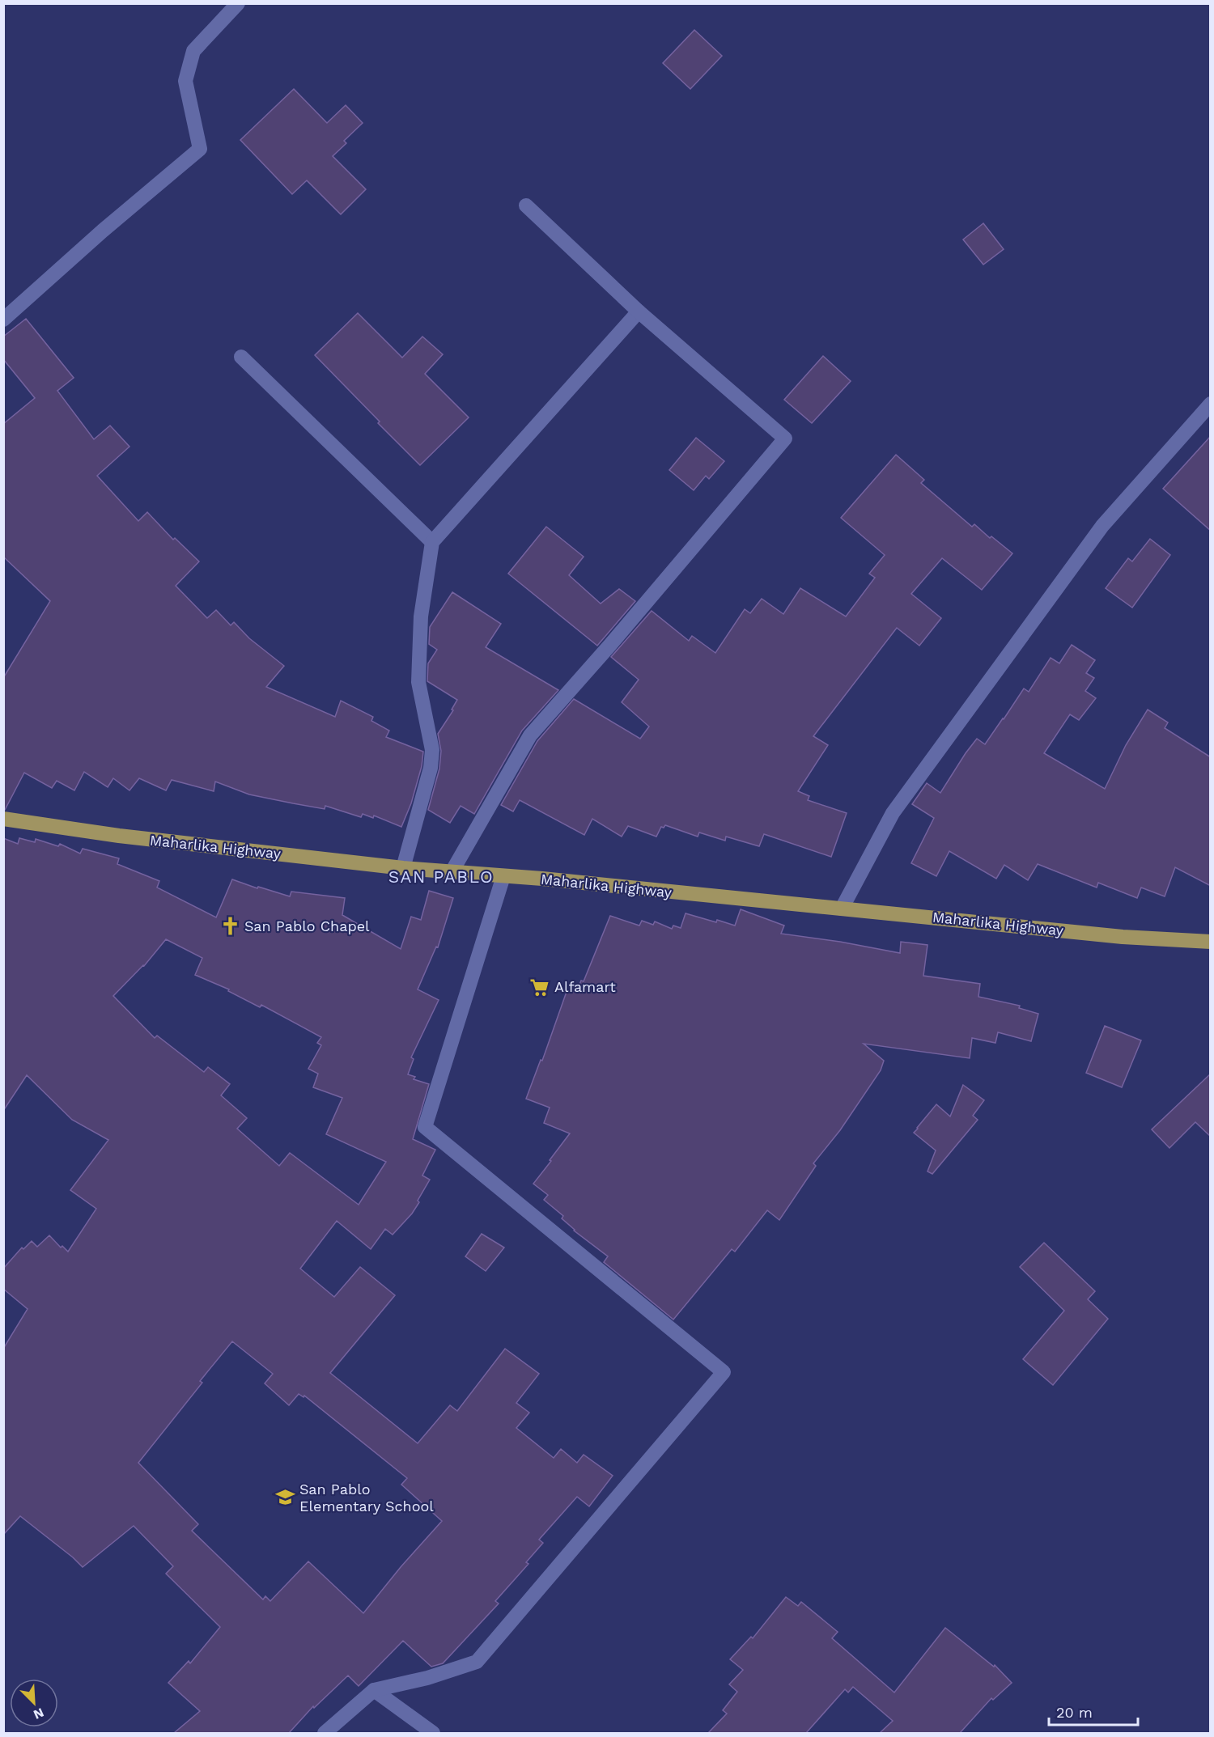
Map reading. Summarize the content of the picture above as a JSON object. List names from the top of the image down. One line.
{"streets":{"highway":["Maharlika Highway"]},"districts":["SAN PABLO"],"places":{"church":["San Pablo Chapel"],"supermarket":["Alfamart"],"school or university":["San Pablo Elementary School"]},"scale_bar":"20 m","north":"bottom right"}
